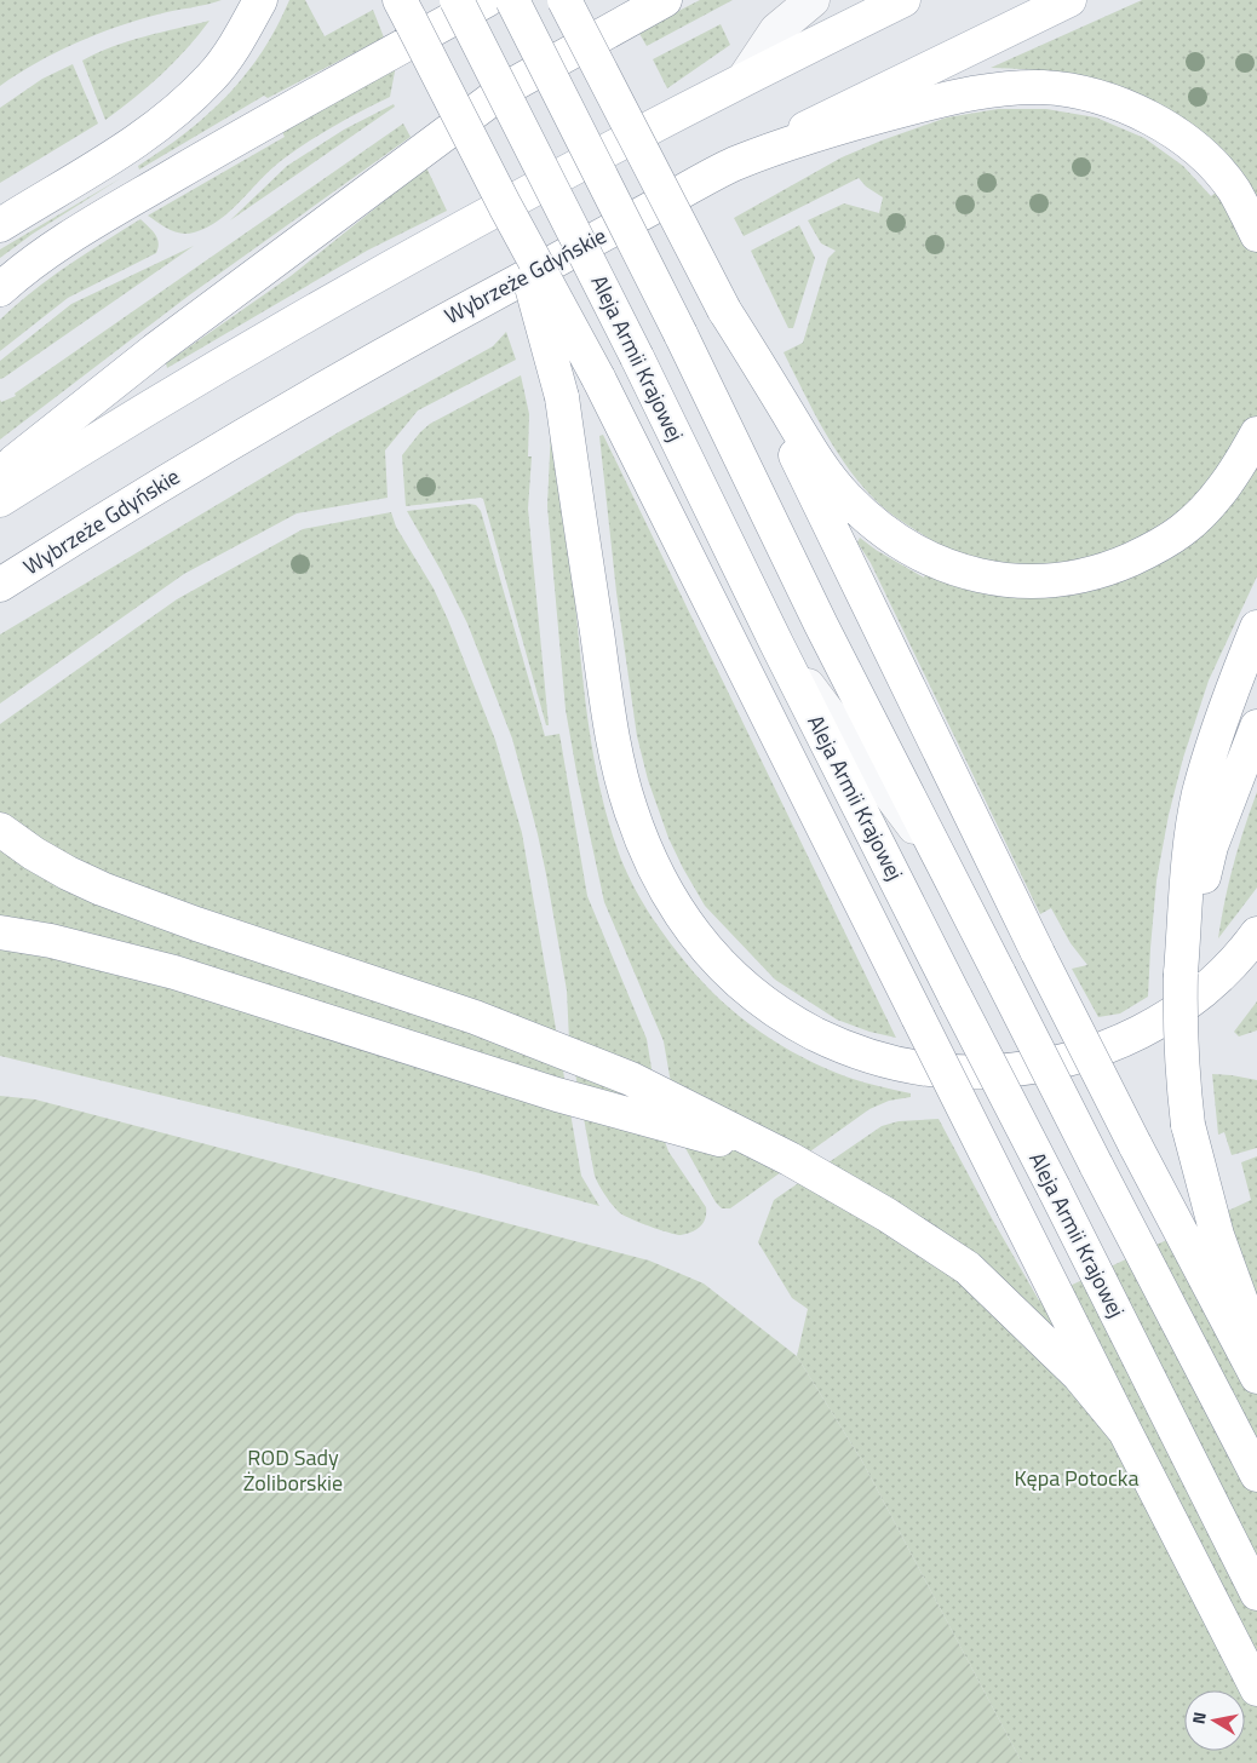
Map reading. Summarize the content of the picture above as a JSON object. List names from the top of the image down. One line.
{"streets":{"main road":["Wybrzeże Gdyńskie","Aleja Armii Krajowej"]},"parks":["ROD Sady Żoliborskie","Kępa Potocka"],"north":"left"}
